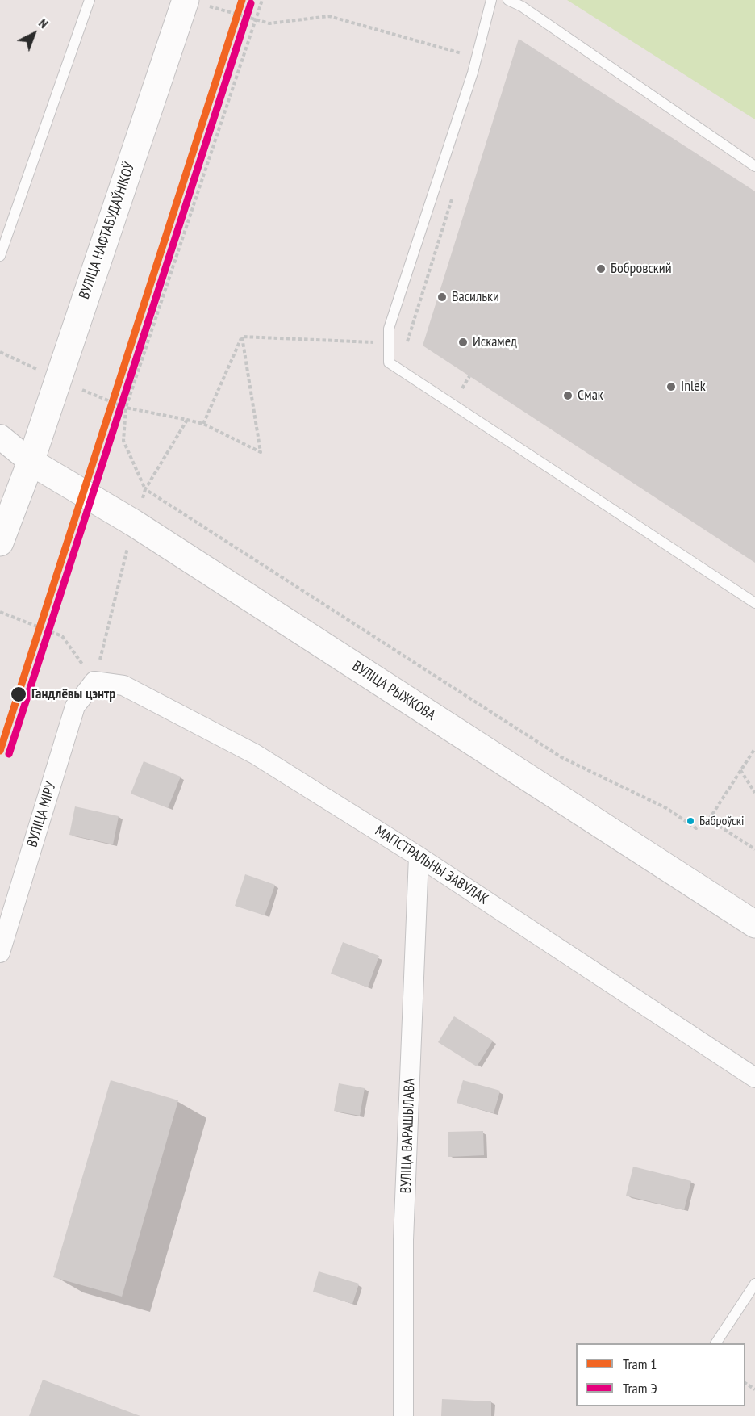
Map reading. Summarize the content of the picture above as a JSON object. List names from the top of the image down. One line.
{"streets":{"main road":["ВУЛІЦА НАФТАБУДАЎНІКОЎ","ВУЛІЦА РЫЖКОВА"],"street":["ВУЛІЦА МІРУ","МАГІСТРАЛЬНЫ ЗАВУЛАК","ВУЛІЦА ВАРАШЫЛАВА"]},"crossings":[["ВУЛІЦА НАФТАБУДАЎНІКОЎ","ВУЛІЦА РЫЖКОВА"],["ВУЛІЦА МІРУ","МАГІСТРАЛЬНЫ ЗАВУЛАК"],["МАГІСТРАЛЬНЫ ЗАВУЛАК","ВУЛІЦА ВАРАШЫЛАВА"]],"places":["Бобровский","Васильки","Искамед","Inlek","Смак","Гандлёвы цэнтр","Баброўскі"],"lines":["tram line 1","tram line Э"],"legend":["Tram 1","Tram Э"],"north":"top right"}
